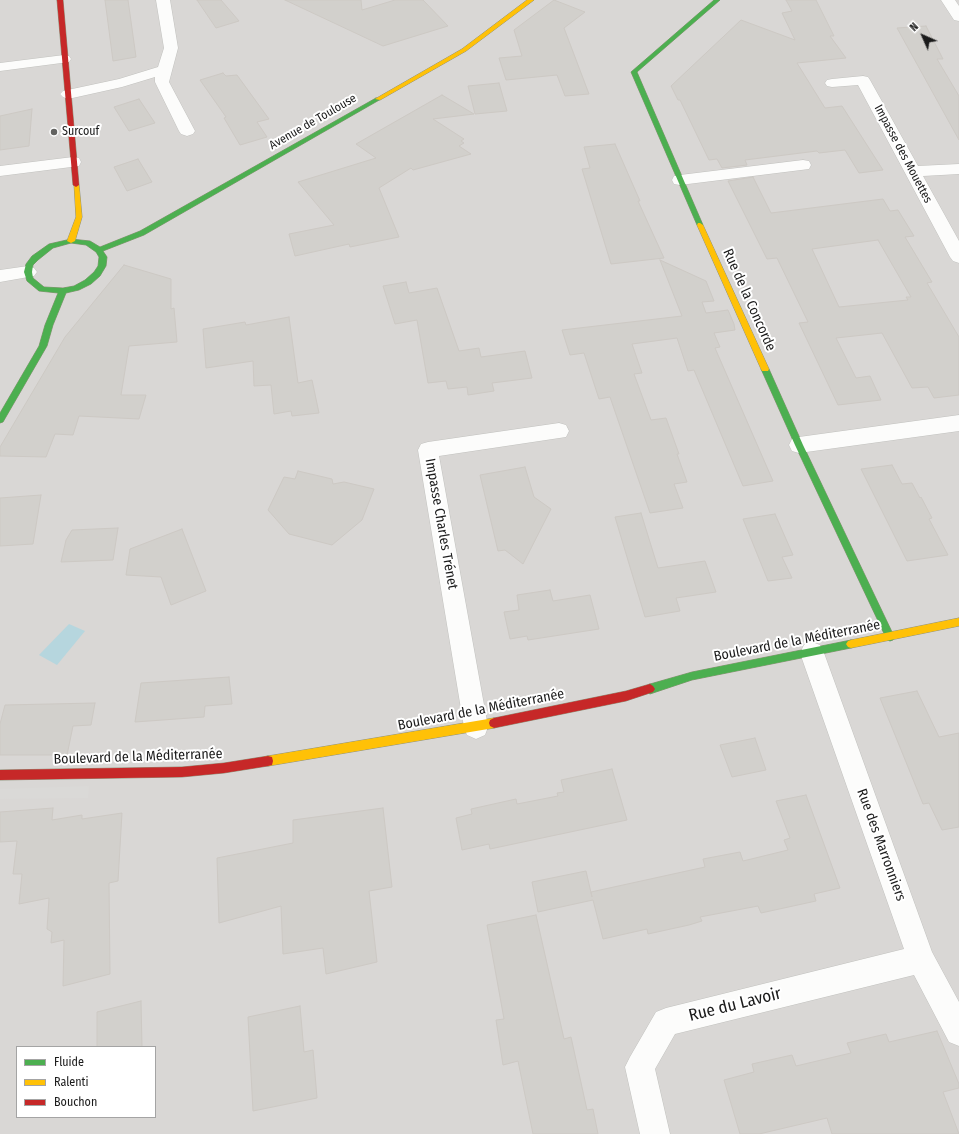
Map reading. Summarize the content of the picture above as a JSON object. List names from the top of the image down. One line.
{"streets":{"street":["Avenue de Toulouse","Impasse des Mouettes","Rue de la Concorde","Impasse Charles Trénet","Boulevard de la Méditerranée","Rue des Marronniers","Rue du Lavoir"]},"crossings":[["Rue de la Concorde","Boulevard de la Méditerranée"],["Impasse Charles Trénet","Boulevard de la Méditerranée"],["Boulevard de la Méditerranée","Rue des Marronniers"],["Rue des Marronniers","Rue du Lavoir"]],"places":["Surcouf"],"legend":["Fluide","Ralenti","Bouchon"],"north":"top left"}
